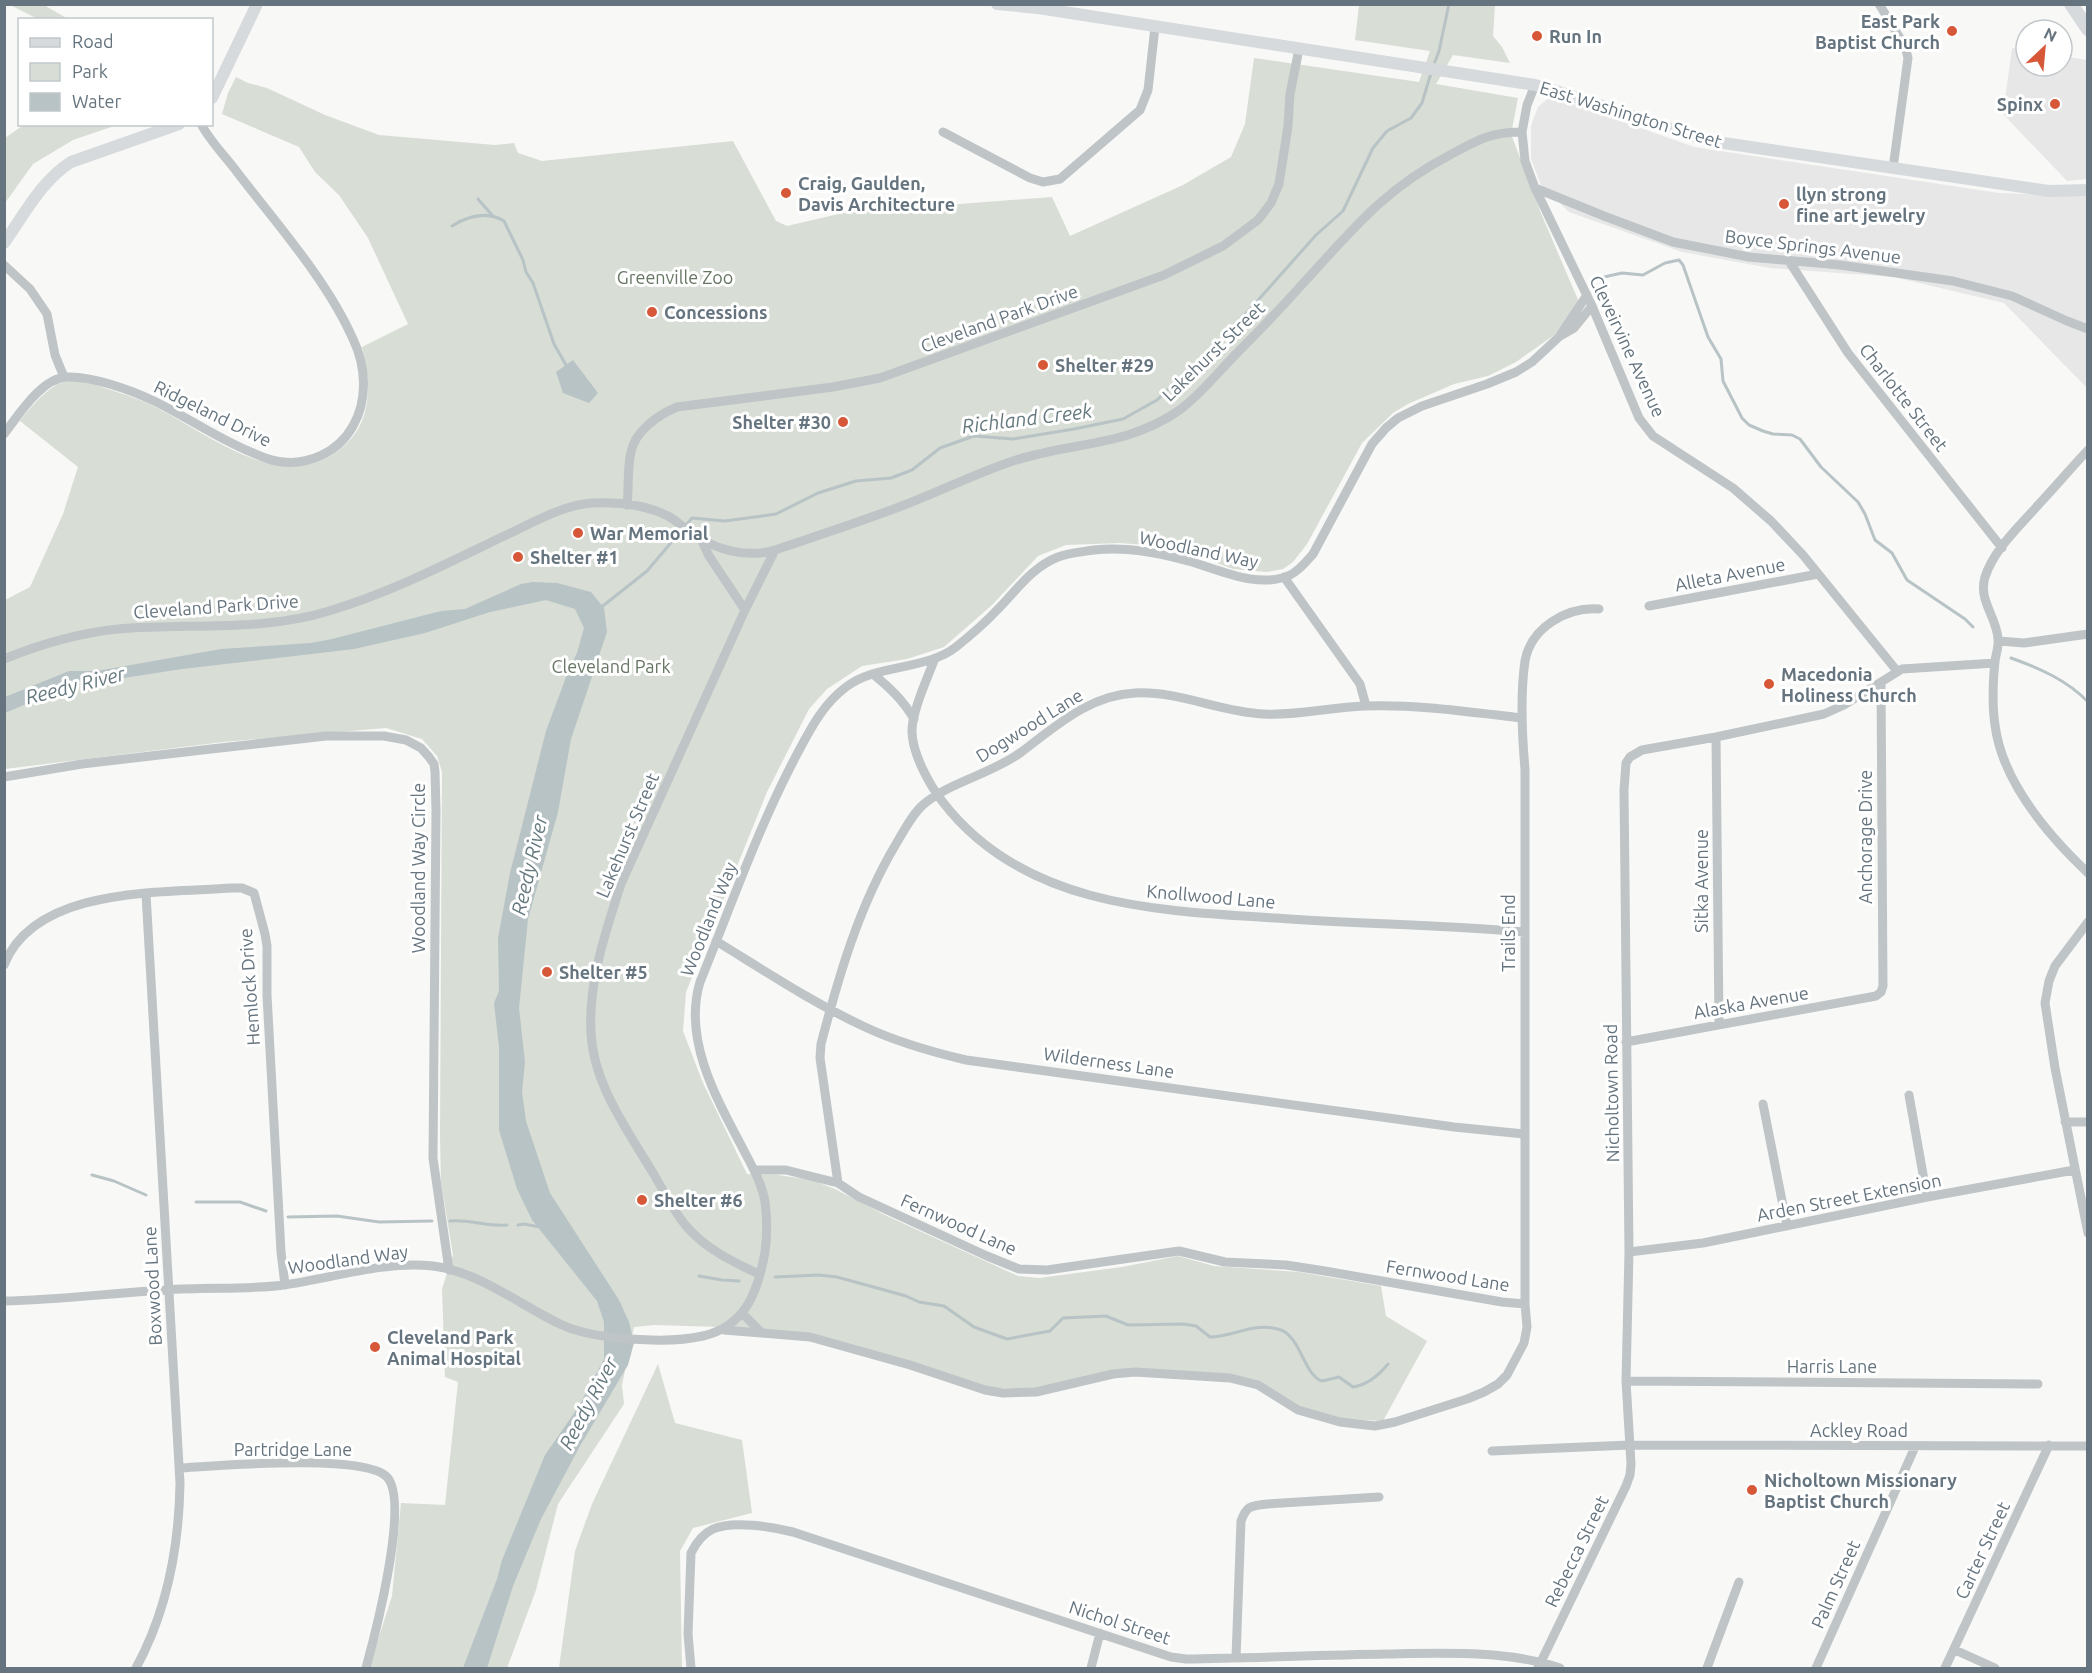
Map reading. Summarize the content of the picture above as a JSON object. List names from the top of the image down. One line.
{"streets":{"street":["East Washington Street","Boyce Springs Avenue","Cleveland Park Drive","Cleveirvine Avenue","Lakehurst Street","Charlotte Street","Ridgeland Drive","Woodland Way","Alleta Avenue","Dogwood Lane","Anchorage Drive","Woodland Way Circle","Sitka Avenue","Knollwood Lane","Trails End","Hemlock Drive","Alaska Avenue","Wilderness Lane","Nicholtown Road","Arden Street Extension","Fernwood Lane","Boxwood Lane","Harris Lane","Ackley Road","Partridge Lane","Carter Street","Rebecca Street","Palm Street","Nichol Street"]},"crossings":[["East Washington Street","Cleveland Park Drive"],["East Washington Street","Cleveirvine Avenue"],["Boyce Springs Avenue","Cleveirvine Avenue"],["Boyce Springs Avenue","Charlotte Street"],["Cleveland Park Drive","Lakehurst Street"],["Cleveirvine Avenue","Lakehurst Street"],["Cleveirvine Avenue","Alleta Avenue"],["Lakehurst Street","Woodland Way"],["Woodland Way","Woodland Way Circle"],["Woodland Way","Knollwood Lane"],["Woodland Way","Hemlock Drive"],["Woodland Way","Wilderness Lane"],["Woodland Way","Fernwood Lane"],["Woodland Way","Boxwood Lane"],["Dogwood Lane","Knollwood Lane"],["Dogwood Lane","Trails End"],["Dogwood Lane","Wilderness Lane"],["Dogwood Lane","Fernwood Lane"],["Anchorage Drive","Alaska Avenue"],["Sitka Avenue","Alaska Avenue"],["Sitka Avenue","Nicholtown Road"],["Knollwood Lane","Trails End"],["Trails End","Wilderness Lane"],["Trails End","Fernwood Lane"],["Hemlock Drive","Boxwood Lane"],["Alaska Avenue","Nicholtown Road"],["Nicholtown Road","Arden Street Extension"],["Nicholtown Road","Harris Lane"],["Nicholtown Road","Ackley Road"],["Nicholtown Road","Rebecca Street"],["Boxwood Lane","Partridge Lane"],["Ackley Road","Carter Street"],["Ackley Road","Rebecca Street"],["Ackley Road","Palm Street"],["Rebecca Street","Nichol Street"]],"water":["Richland Creek","Reedy River"],"parks":["Greenville Zoo","Cleveland Park"],"places":["East Park Baptist Church","Run In","Spinx","Craig, Gaulden, Davis Architecture","llyn strong fine art jewelry","Concessions","Shelter #29","Shelter #30","War Memorial","Shelter #1","Macedonia Holiness Church","Shelter #5","Shelter #6","Cleveland Park Animal Hospital","Nicholtown Missionary Baptist Church"],"legend":["Road","Park","Water"],"north":"top right"}
